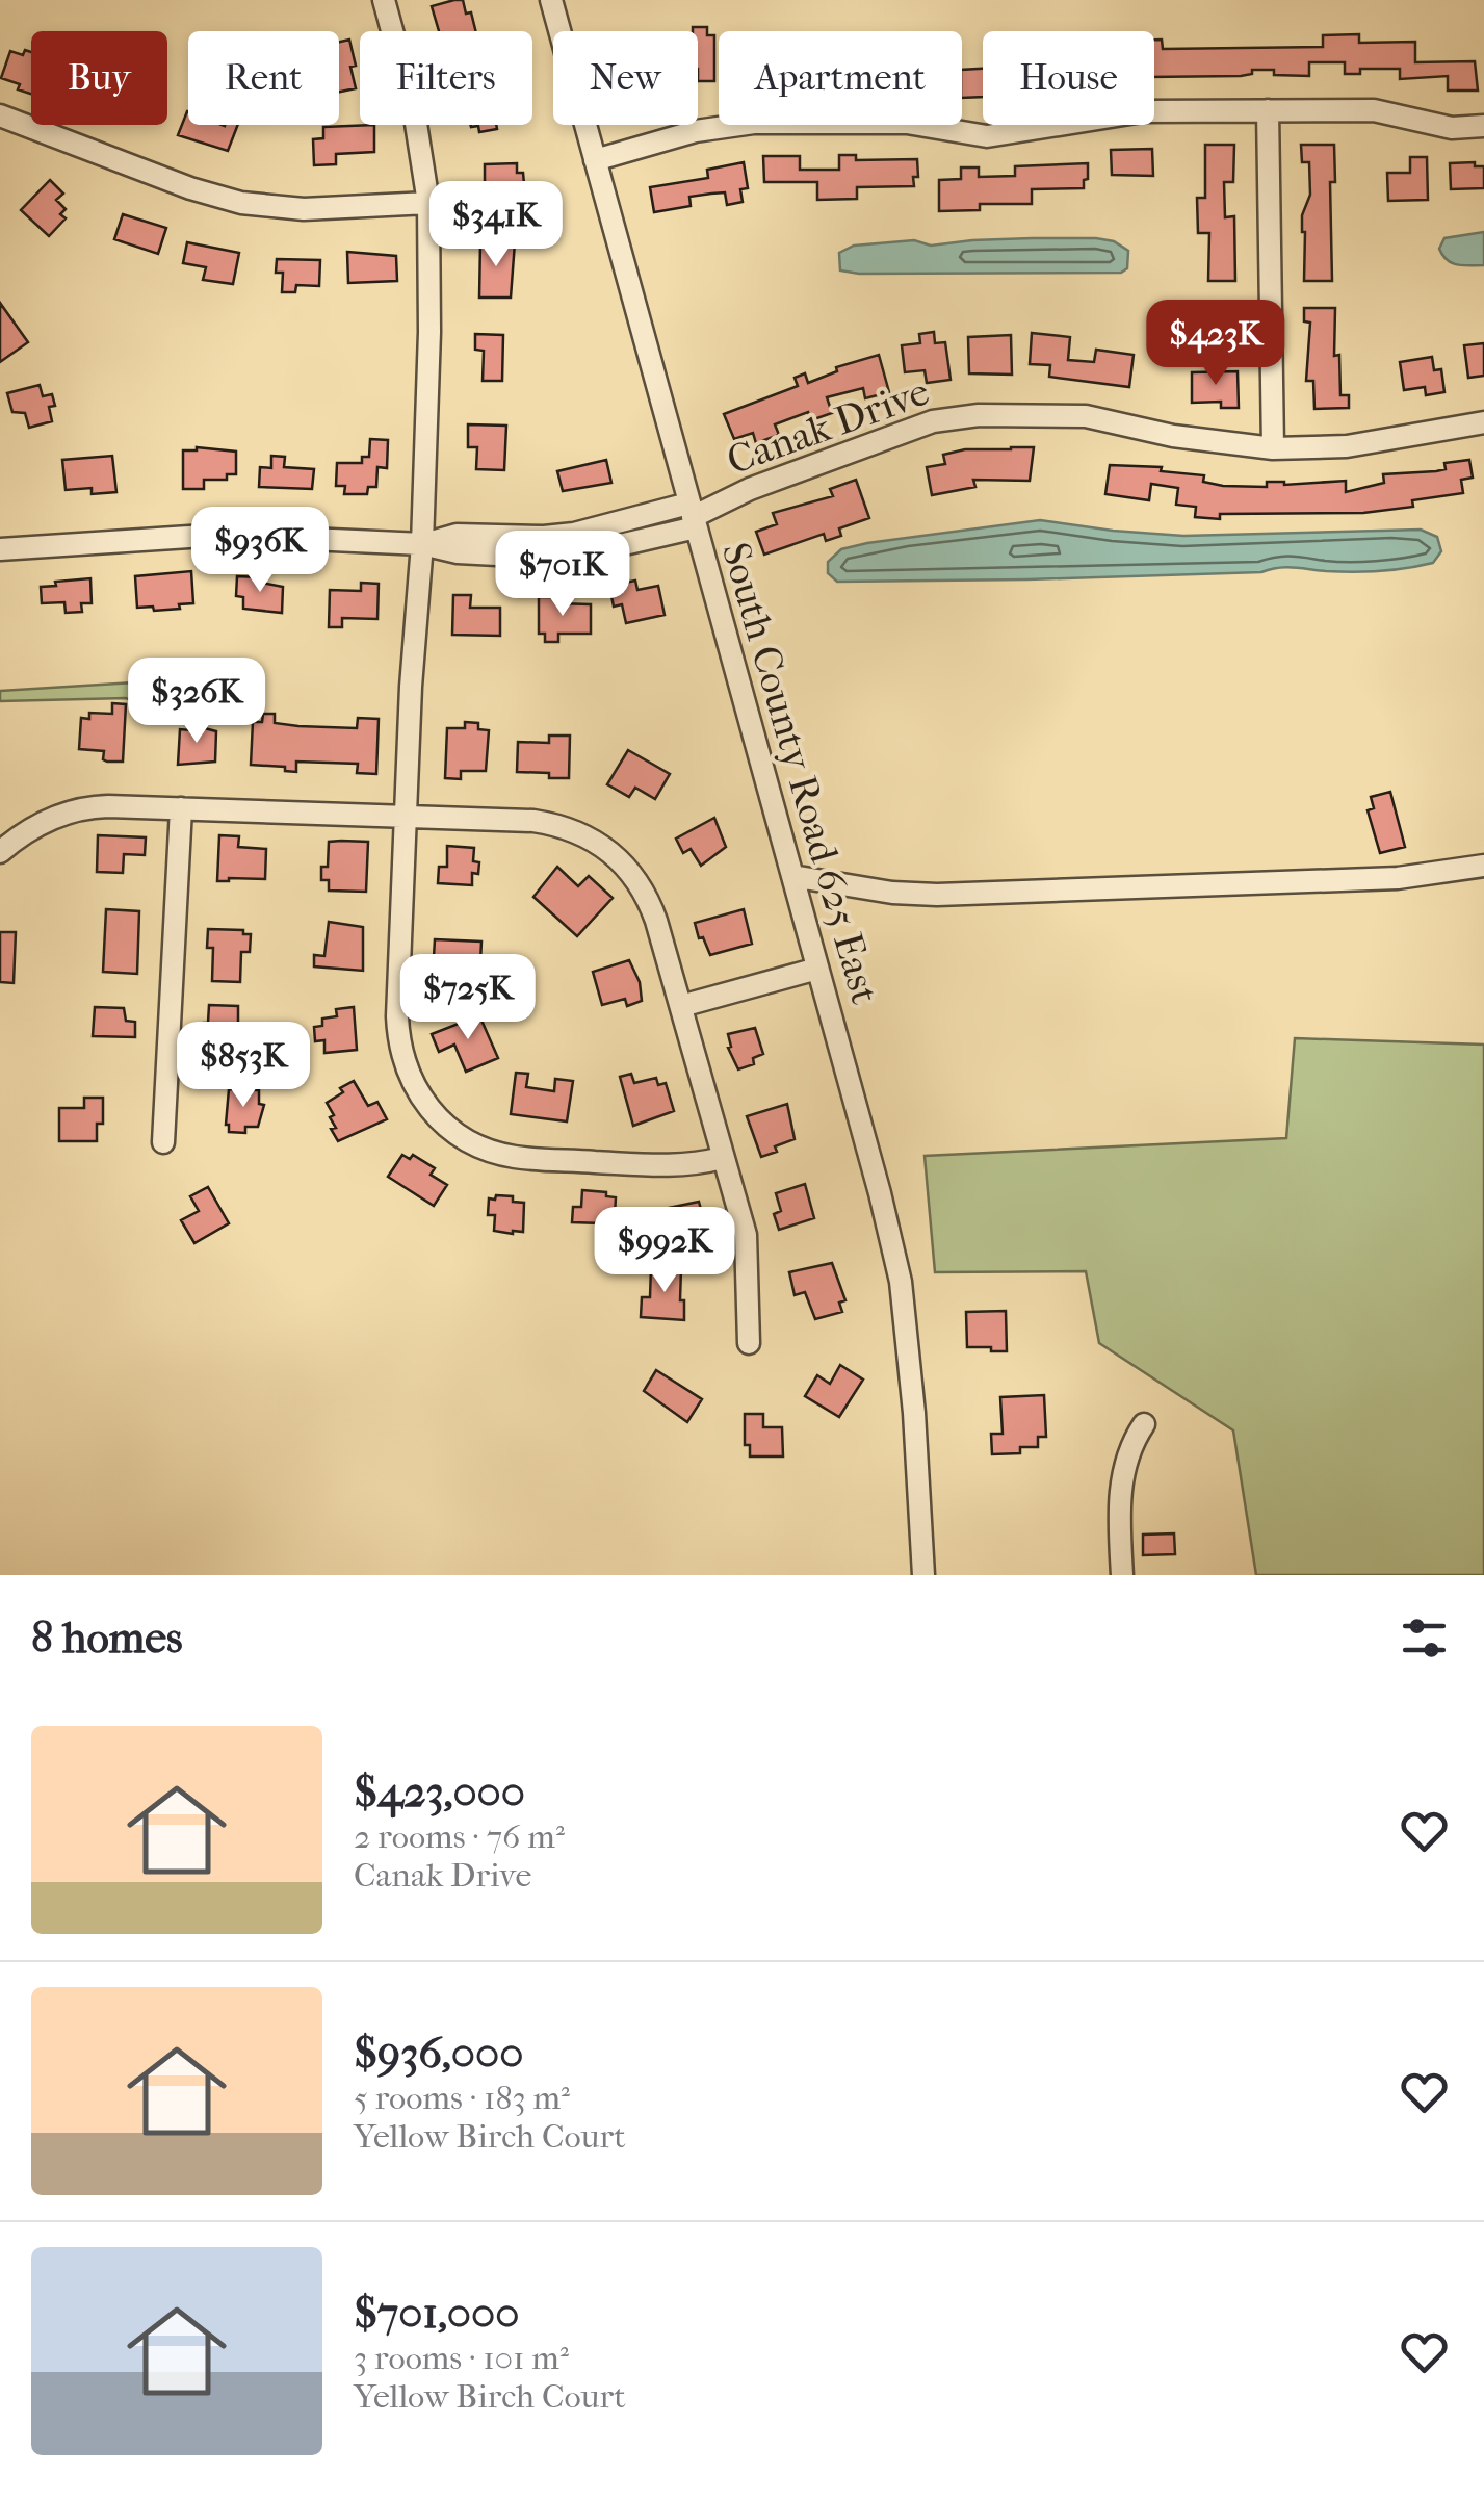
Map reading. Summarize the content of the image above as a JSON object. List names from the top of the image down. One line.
{"streets":{"street":["Canak Drive","South County Road 625 East"]},"crossings":[["Canak Drive","South County Road 625 East"]],"page":{"chip":["Buy","Rent","Filters","New","Apartment","House"],"price":["$341K","$423K","$936K","$701K","$326K","$725K","$853K","$992K"],"heading":"8 homes","list":[{"name":"$423,000","note":"2 rooms · 76 m² · Canak Drive"},{"name":"$936,000","note":"5 rooms · 183 m² · Yellow Birch Court"},{"name":"$701,000","note":"3 rooms · 101 m² · Yellow Birch Court"}]}}
